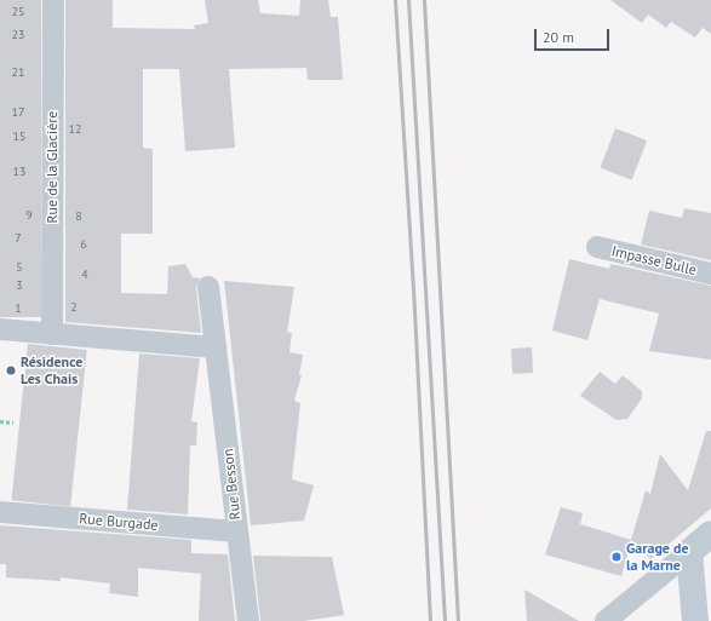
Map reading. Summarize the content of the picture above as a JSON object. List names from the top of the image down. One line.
{"streets":{"street":["Rue de la Glacière","Impasse Bulle","Rue Besson","Rue Burgade"]},"crossings":[["Rue Besson","Rue Burgade"]],"places":["Résidence Les Chais","Garage de la Marne"],"house_numbers":["25","23","21","17","12","15","13","9","8","7","6","5","4","3","2","1"],"scale_bar":"20 m"}
